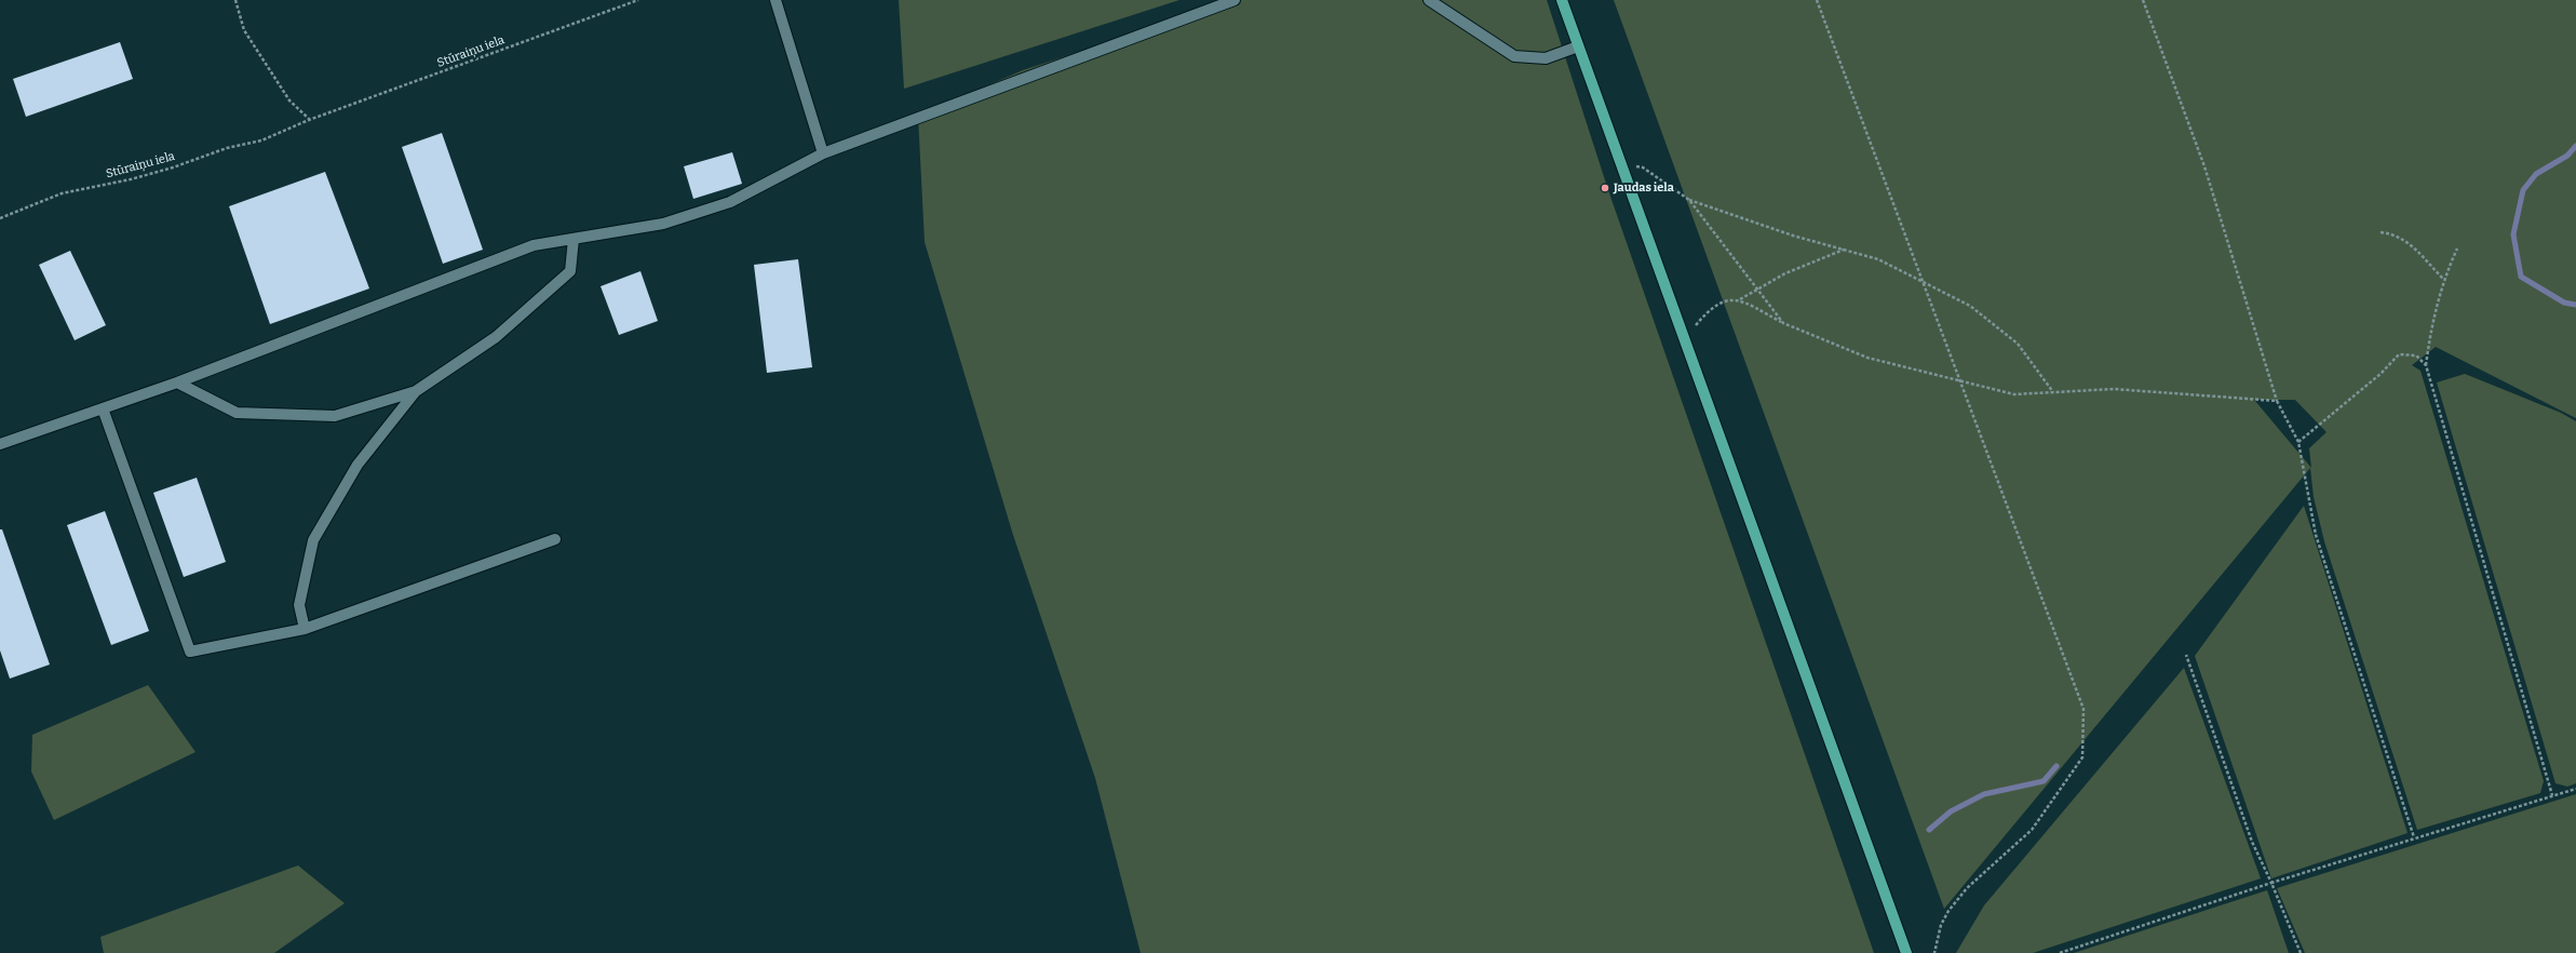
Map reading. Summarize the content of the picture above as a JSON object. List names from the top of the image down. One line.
{"streets":{"path":["Stūraiņu iela"]},"places":["Jaudas iela"]}
